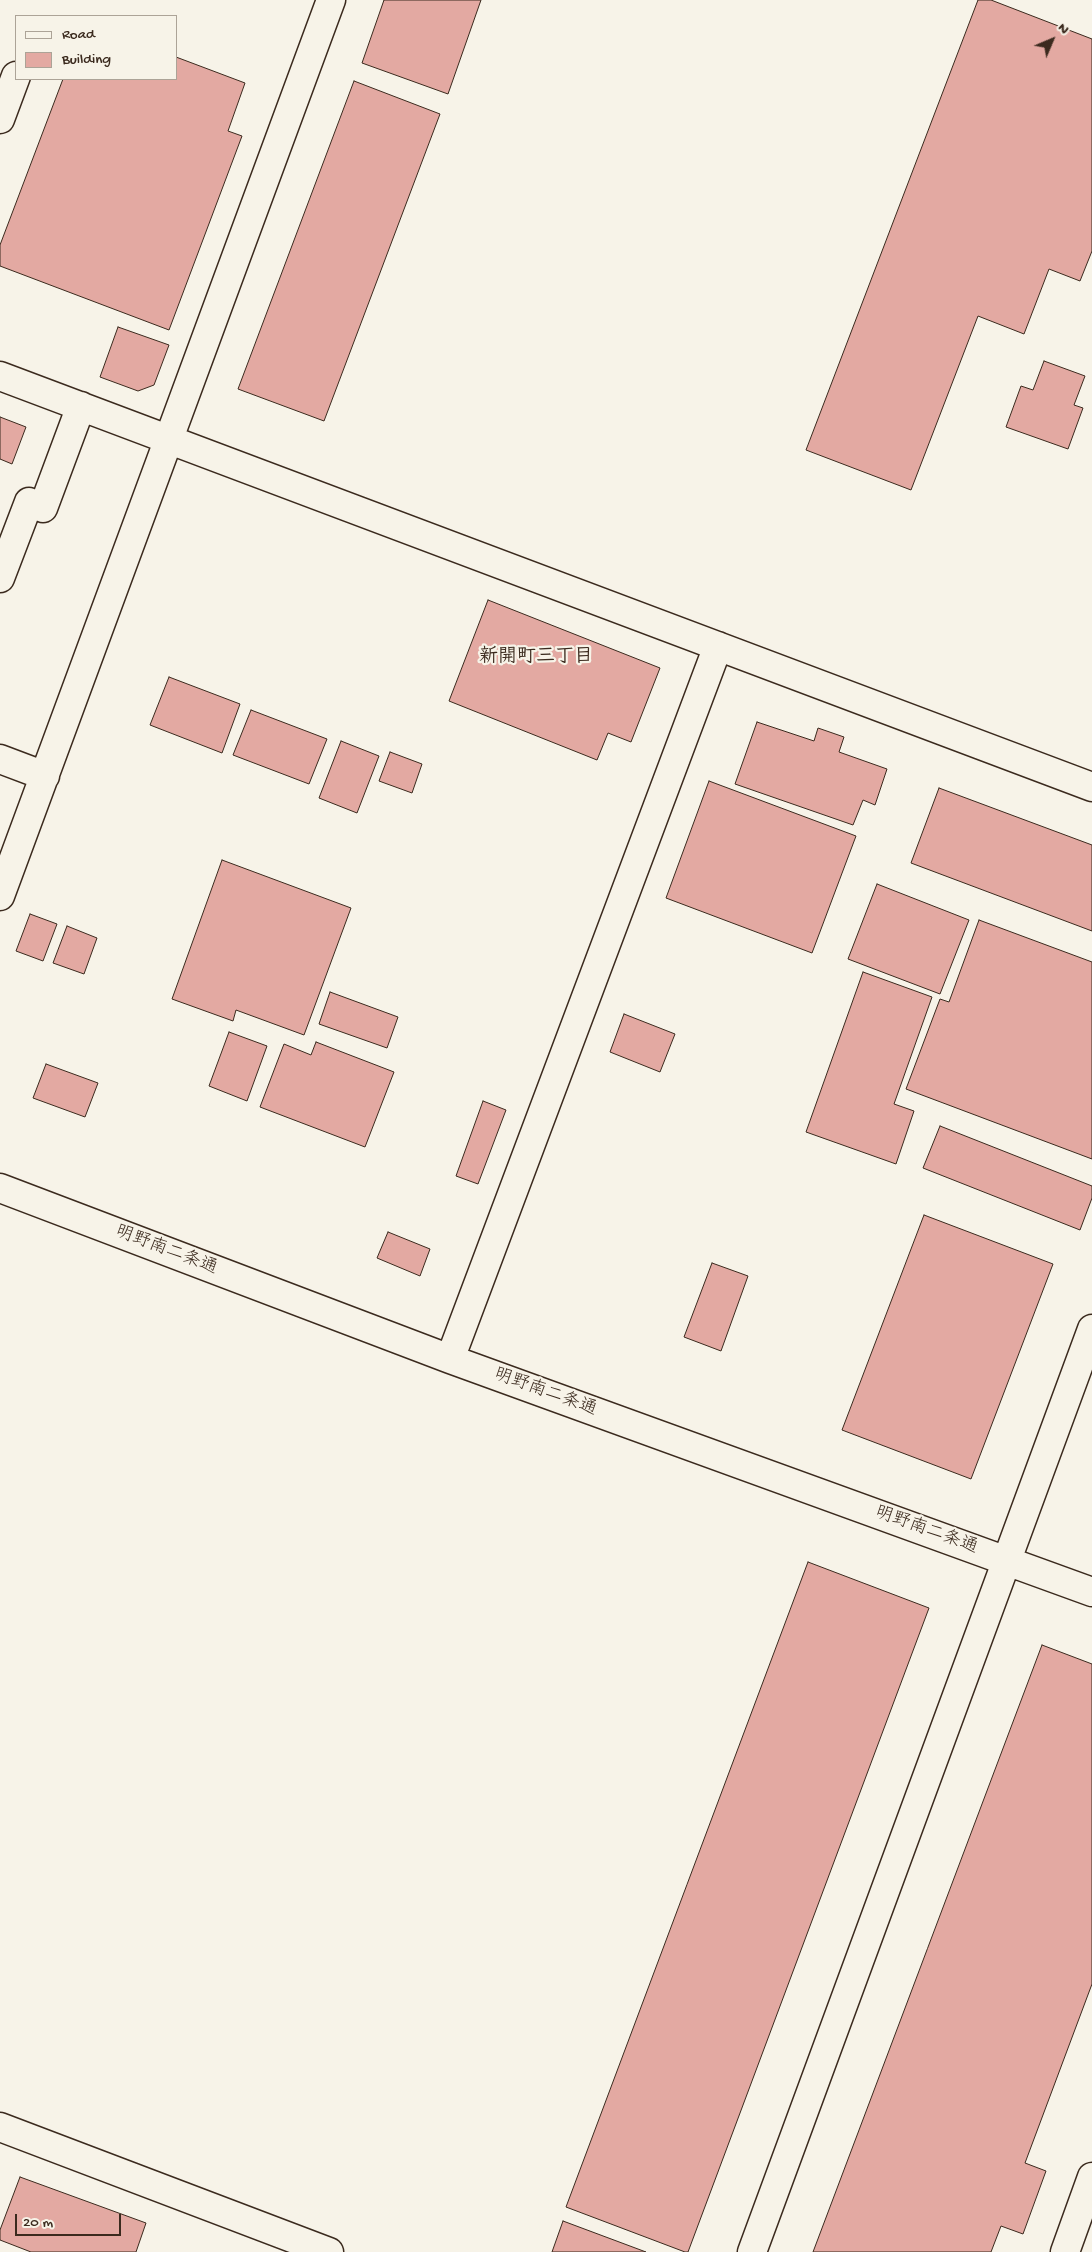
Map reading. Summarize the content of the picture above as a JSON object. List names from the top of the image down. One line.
{"streets":{"street":["明野南二条通"]},"districts":["新開町三丁目"],"legend":["Road","Building"],"scale_bar":"20 m","north":"top right"}
